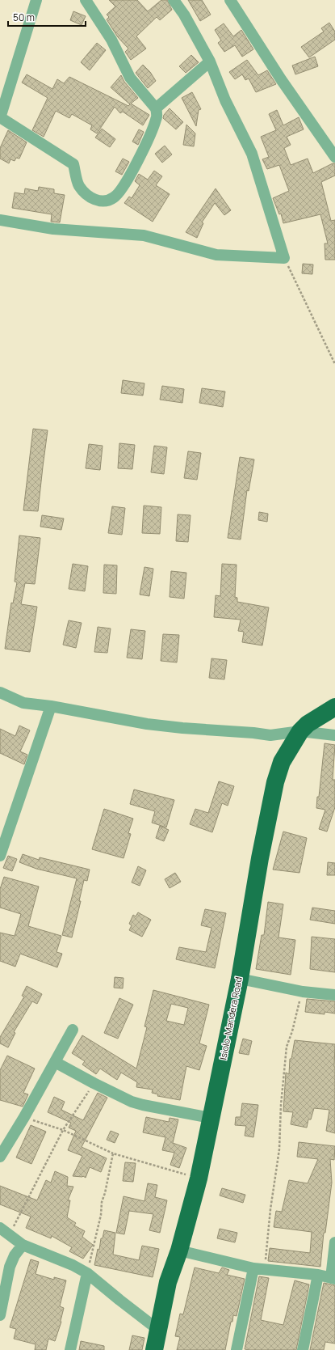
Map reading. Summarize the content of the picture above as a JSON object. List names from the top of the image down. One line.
{"streets":{"highway":["Isiolo-Mandera Road"]},"scale_bar":"50 m"}
